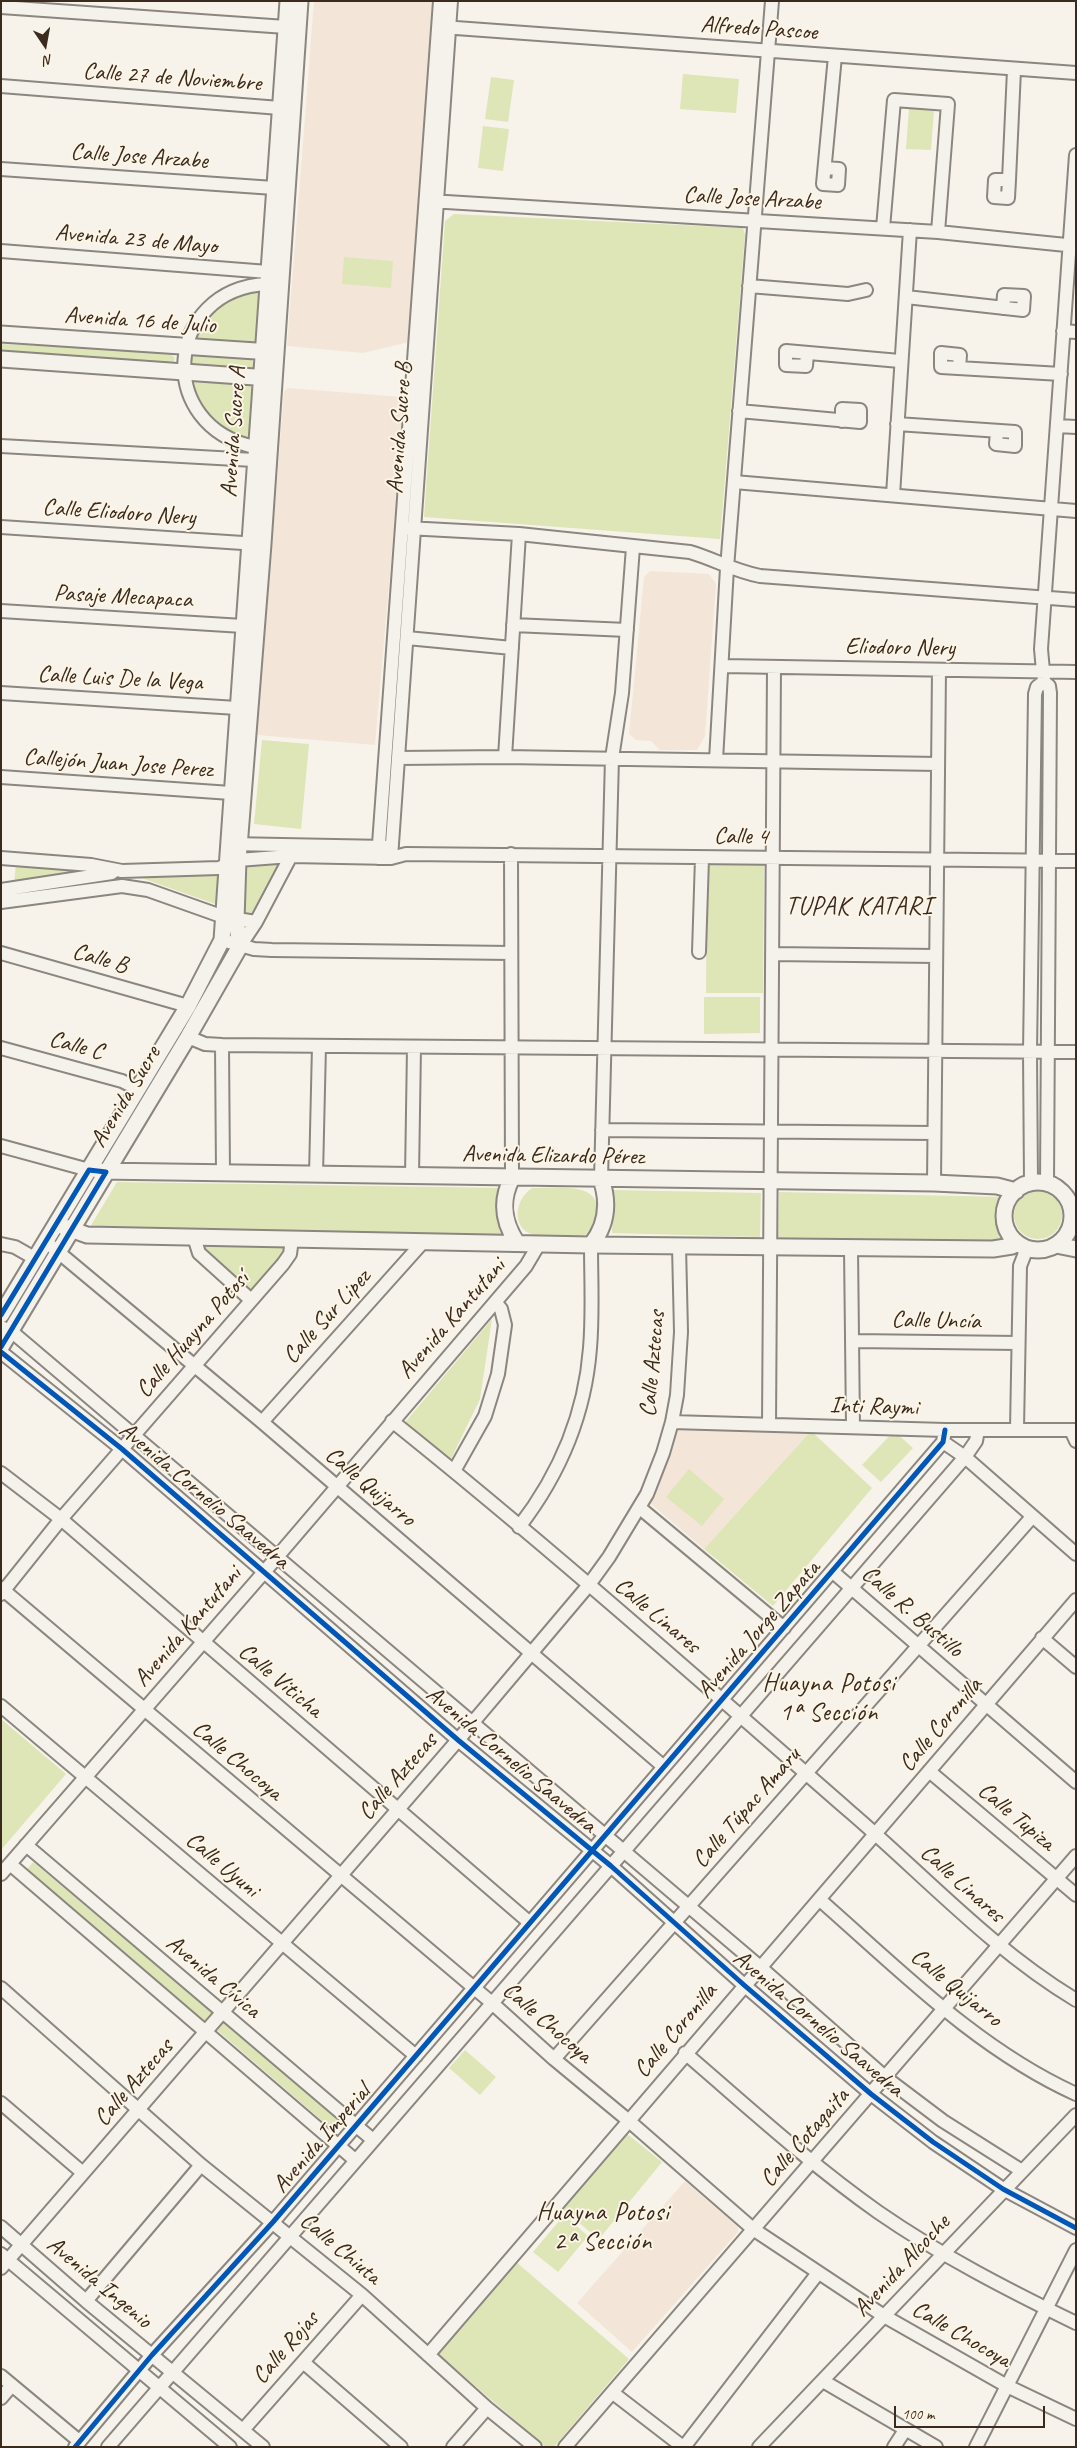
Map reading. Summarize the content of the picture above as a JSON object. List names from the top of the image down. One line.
{"streets":{"main road":["Avenida 16 de Julio","Avenida Sucre A","Avenida Sucre","Avenida Elizardo Pérez"],"street":["Alfredo Pascoe","Calle 27 de Noviembre","Calle Jose Arzabe","Avenida 23 de Mayo","Avenida Sucre B","Calle Eliodoro Nery","Pasaje Mecapaca","Eliodoro Nery","Calle Luis De la Vega","Callejón Juan Jose Perez","Calle 4","Calle B","Calle C","Calle Sur Lipez","Avenida Kantutani","Calle Uncía","Calle Huayna Potosí","Calle Aztecas","Inti Raymi","Calle Quijarro","Avenida Cornelio Saavedra","Calle R. Bustillo","Calle Linares","Avenida Jorge Zapata","Calle Viticha","Calle Coronilla","Calle Chocoya","Calle Túpac Amaru","Calle Tupiza","Calle Uyuni","Avenida Cívica","Calle Cotagaita","Avenida Imperial","Calle Chiuta","Avenida Alcoche","Avenida Ingenio","Calle Rojas"]},"crossings":[["Alfredo Pascoe","Avenida Sucre B"],["Calle 27 de Noviembre","Avenida Sucre A"],["Calle Jose Arzabe","Avenida Sucre B"],["Calle Jose Arzabe","Avenida Sucre A"],["Avenida 23 de Mayo","Avenida Sucre A"],["Avenida 16 de Julio","Avenida Sucre A"],["Avenida Sucre B","Calle 4"],["Avenida Sucre A","Calle Eliodoro Nery"],["Avenida Sucre A","Pasaje Mecapaca"],["Avenida Sucre A","Calle Luis De la Vega"],["Avenida Sucre A","Callejón Juan Jose Perez"],["Calle B","Avenida Sucre"],["Calle C","Avenida Sucre"],["Avenida Sucre","Avenida Elizardo Pérez"],["Avenida Sucre","Calle Quijarro"],["Avenida Sucre","Avenida Cornelio Saavedra"],["Calle Sur Lipez","Calle Quijarro"],["Avenida Kantutani","Calle Quijarro"],["Avenida Kantutani","Avenida Cornelio Saavedra"],["Avenida Kantutani","Calle Linares"],["Avenida Kantutani","Calle Viticha"],["Avenida Kantutani","Calle Chocoya"],["Avenida Kantutani","Calle Uyuni"],["Avenida Kantutani","Avenida Cívica"],["Calle Huayna Potosí","Calle Quijarro"],["Calle Huayna Potosí","Avenida Cornelio Saavedra"],["Calle Huayna Potosí","Calle Viticha"],["Calle Huayna Potosí","Calle Chocoya"],["Calle Aztecas","Inti Raymi"],["Calle Aztecas","Calle Quijarro"],["Calle Aztecas","Avenida Cornelio Saavedra"],["Calle Aztecas","Calle Linares"],["Calle Aztecas","Calle Viticha"],["Calle Aztecas","Calle Chocoya"],["Calle Aztecas","Calle Uyuni"],["Calle Aztecas","Avenida Cívica"],["Calle Aztecas","Calle Chiuta"],["Calle Aztecas","Avenida Ingenio"],["Inti Raymi","Avenida Jorge Zapata"],["Calle Quijarro","Avenida Jorge Zapata"],["Calle Quijarro","Calle Coronilla"],["Calle Quijarro","Calle Cotagaita"],["Avenida Cornelio Saavedra","Avenida Jorge Zapata"],["Avenida Cornelio Saavedra","Calle Coronilla"],["Avenida Cornelio Saavedra","Calle Túpac Amaru"],["Avenida Cornelio Saavedra","Calle Cotagaita"],["Avenida Cornelio Saavedra","Avenida Imperial"],["Avenida Cornelio Saavedra","Avenida Alcoche"],["Calle R. Bustillo","Avenida Jorge Zapata"],["Calle R. Bustillo","Calle Coronilla"],["Calle R. Bustillo","Calle Túpac Amaru"],["Calle Linares","Avenida Jorge Zapata"],["Calle Linares","Calle Coronilla"],["Calle Linares","Calle Túpac Amaru"],["Calle Linares","Calle Cotagaita"],["Avenida Jorge Zapata","Avenida Imperial"],["Calle Viticha","Avenida Imperial"],["Calle Coronilla","Calle Chocoya"],["Calle Coronilla","Calle Tupiza"],["Calle Coronilla","Calle Chiuta"],["Calle Chocoya","Calle Túpac Amaru"],["Calle Chocoya","Calle Cotagaita"],["Calle Chocoya","Avenida Imperial"],["Calle Chocoya","Avenida Alcoche"],["Calle Tupiza","Calle Cotagaita"],["Calle Uyuni","Avenida Imperial"],["Avenida Cívica","Avenida Imperial"],["Avenida Imperial","Calle Chiuta"],["Avenida Imperial","Avenida Ingenio"],["Calle Chiuta","Calle Rojas"],["Avenida Ingenio","Calle Rojas"]],"districts":["TUPAK KATARI","Huayna Potosi 1ª Sección","Huayna Potosi 2ª Sección"],"scale_bar":"100 m","north":"bottom"}
